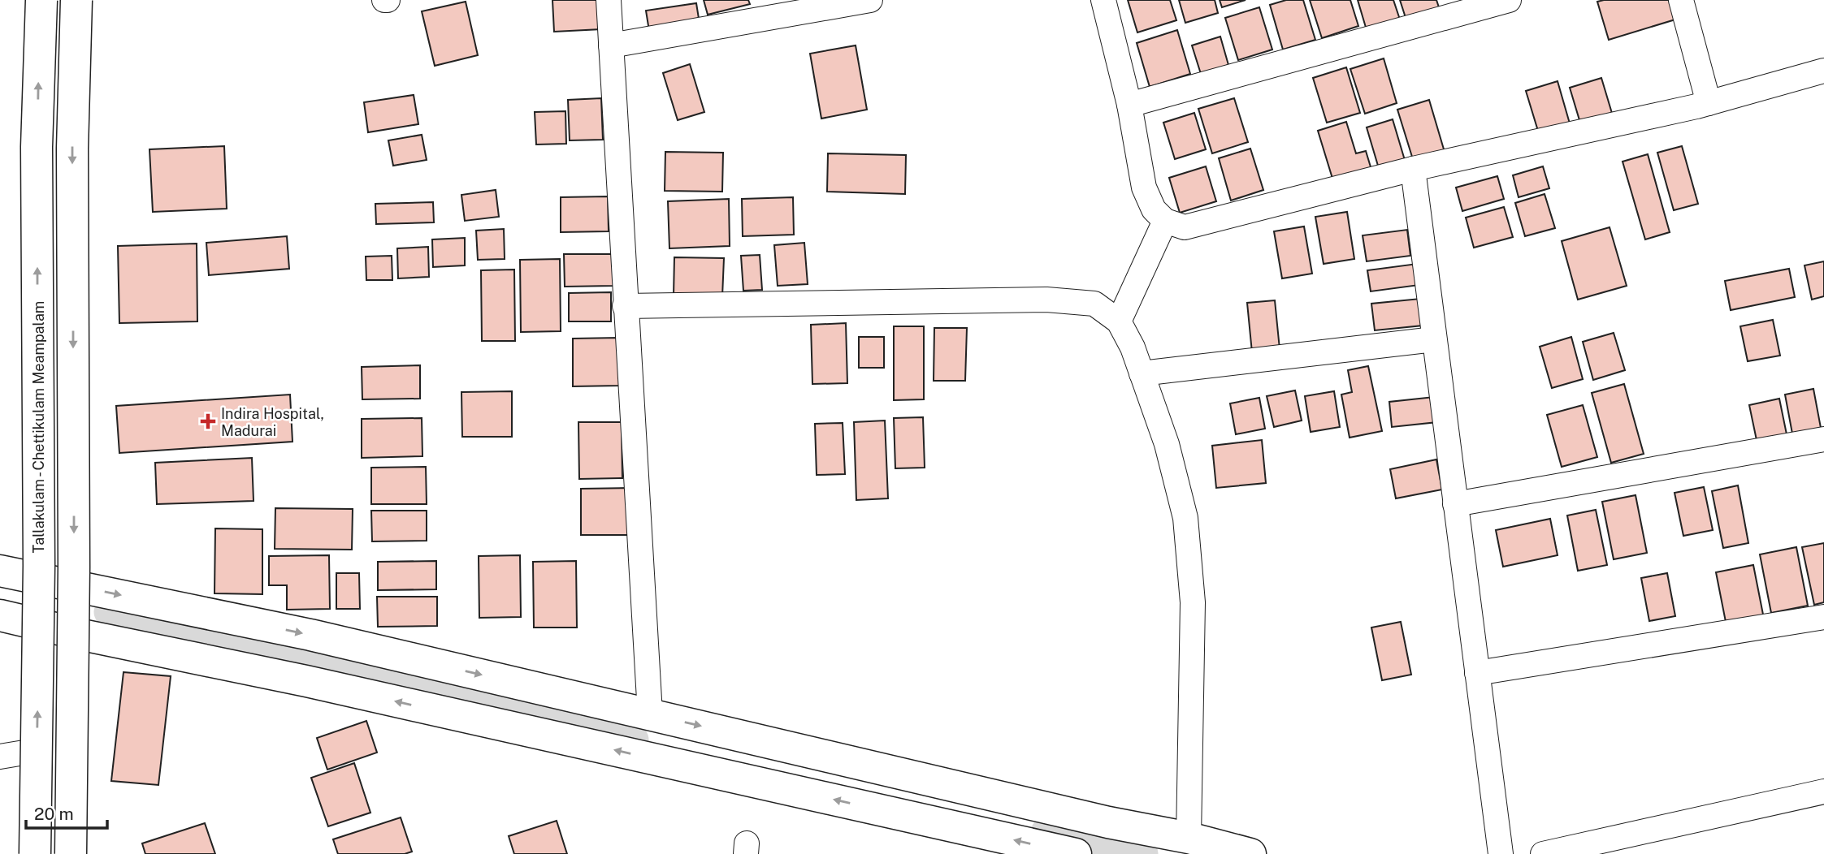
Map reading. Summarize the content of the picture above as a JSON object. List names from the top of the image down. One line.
{"streets":{"main road":["Tallakulam - Chettikulam Meampalam"]},"places":{"health":["Indira Hospital, Madurai"]},"scale_bar":"20 m"}
